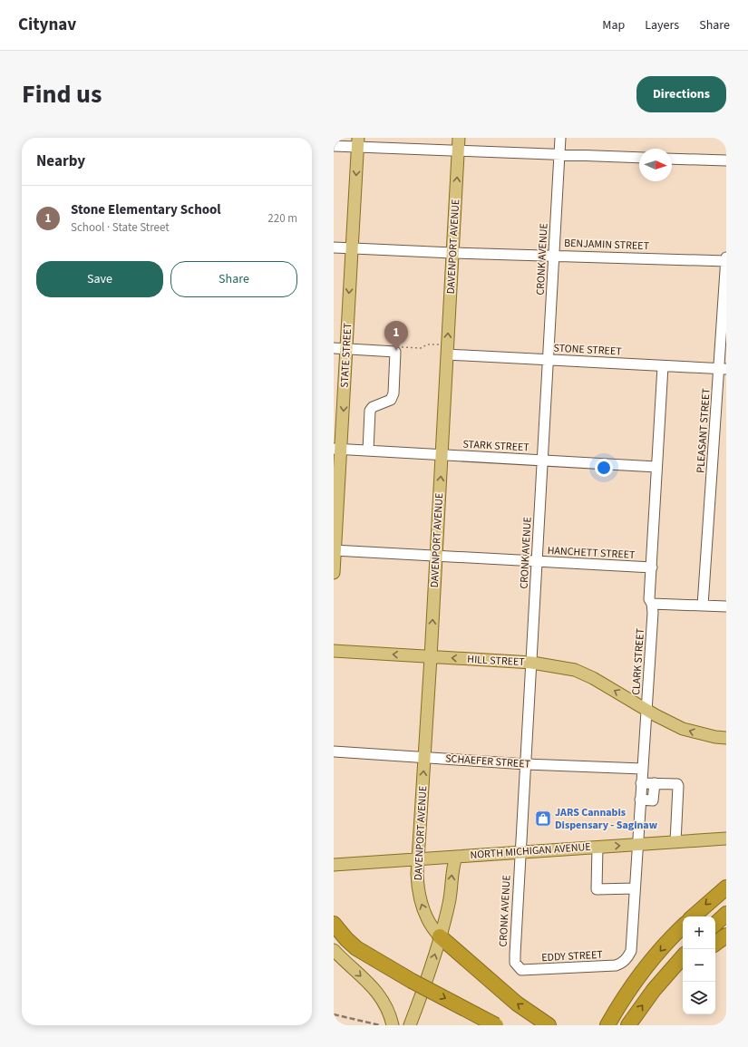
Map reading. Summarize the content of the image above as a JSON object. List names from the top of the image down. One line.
{"streets":{"main road":["DAVENPORT AVENUE","STATE STREET","HILL STREET","NORTH MICHIGAN AVENUE"],"street":["BENJAMIN STREET","CRONK AVENUE","STONE STREET","PLEASANT STREET","STARK STREET","HANCHETT STREET","CLARK STREET","SCHAEFER STREET","EDDY STREET"]},"crossings":[["BENJAMIN STREET","DAVENPORT AVENUE"],["BENJAMIN STREET","CRONK AVENUE"],["BENJAMIN STREET","STATE STREET"],["BENJAMIN STREET","PLEASANT STREET"],["DAVENPORT AVENUE","STONE STREET"],["DAVENPORT AVENUE","STARK STREET"],["DAVENPORT AVENUE","HANCHETT STREET"],["DAVENPORT AVENUE","HILL STREET"],["DAVENPORT AVENUE","SCHAEFER STREET"],["DAVENPORT AVENUE","NORTH MICHIGAN AVENUE"],["CRONK AVENUE","STONE STREET"],["CRONK AVENUE","STARK STREET"],["CRONK AVENUE","HANCHETT STREET"],["CRONK AVENUE","HILL STREET"],["CRONK AVENUE","SCHAEFER STREET"],["CRONK AVENUE","NORTH MICHIGAN AVENUE"],["CRONK AVENUE","EDDY STREET"],["STONE STREET","PLEASANT STREET"],["STONE STREET","CLARK STREET"],["STATE STREET","STARK STREET"],["STATE STREET","HANCHETT STREET"],["STARK STREET","CLARK STREET"],["HANCHETT STREET","CLARK STREET"],["HILL STREET","CLARK STREET"],["CLARK STREET","SCHAEFER STREET"],["CLARK STREET","NORTH MICHIGAN AVENUE"],["CLARK STREET","EDDY STREET"]],"one_way":["DAVENPORT AVENUE","STATE STREET","HILL STREET"],"places":{"shop":["JARS Cannabis Dispensary - Saginaw"]},"north":"right","page":{"header":"Citynav","nav":["Map","Layers","Share"],"title":"Find us","buttons":["Directions",["Save","Share"]],"heading":"Nearby","list":[{"mark":"1","name":"Stone Elementary School","note":"School · State Street","value":"220 m"}],"pins":"1","map_buttons":["+","−"]}}
